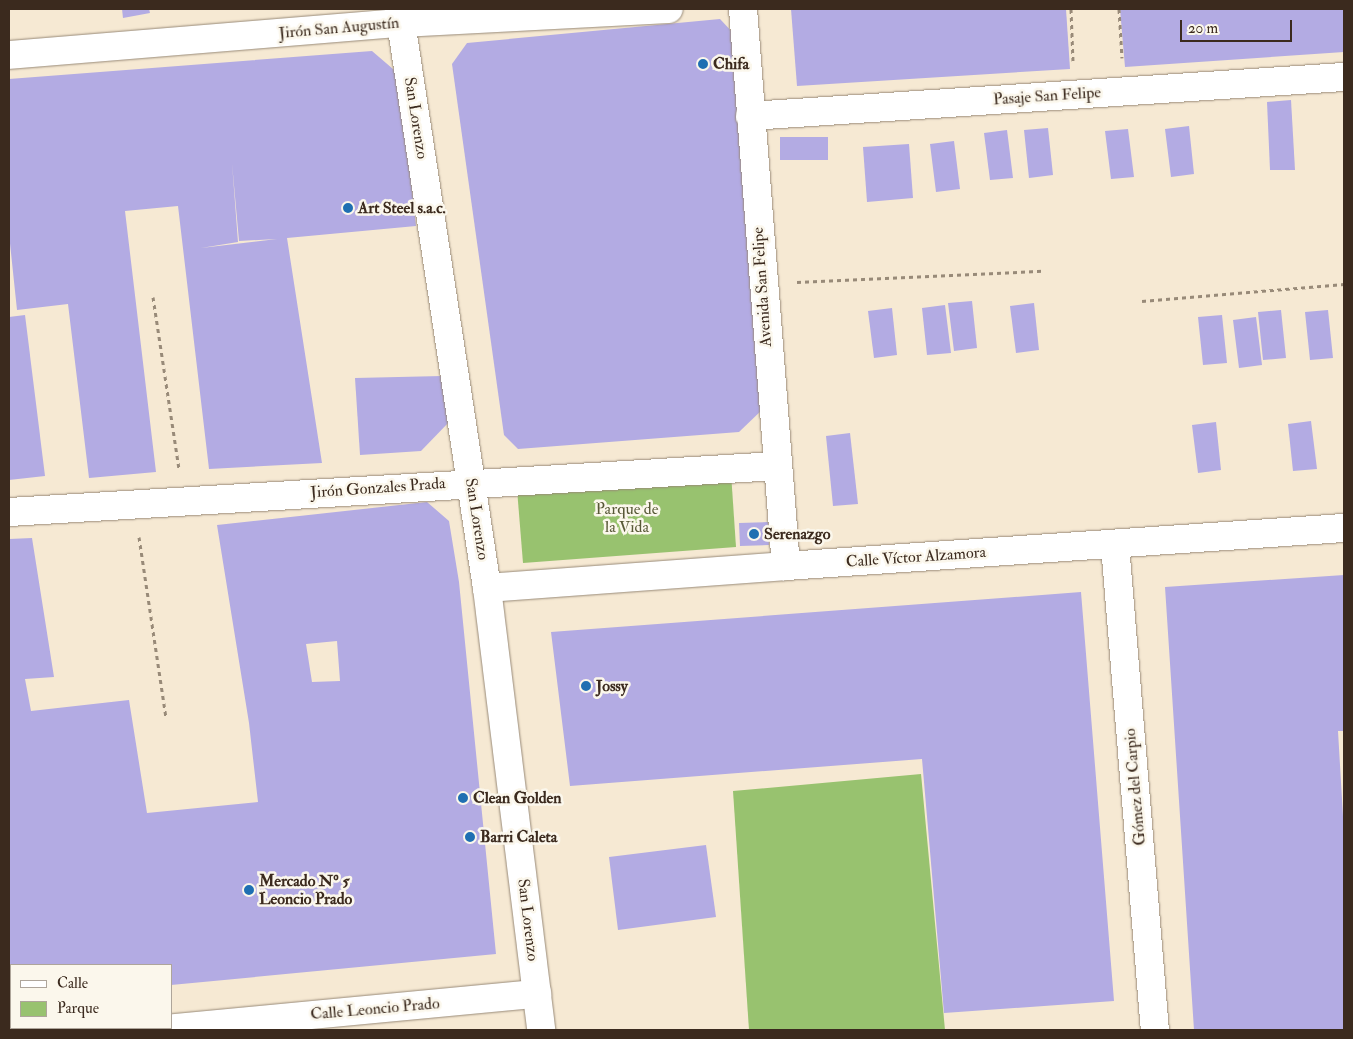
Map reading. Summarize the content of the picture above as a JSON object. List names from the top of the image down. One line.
{"streets":{"street":["Jirón San Augustín","Pasaje San Felipe","San Lorenzo","Avenida San Felipe","Jirón Gonzales Prada","Calle Víctor Alzamora","Gómez del Carpio","Calle Leoncio Prado"]},"crossings":[["Jirón San Augustín","San Lorenzo"],["Pasaje San Felipe","Avenida San Felipe"],["San Lorenzo","Jirón Gonzales Prada"],["San Lorenzo","Calle Víctor Alzamora"],["San Lorenzo","Calle Leoncio Prado"],["Avenida San Felipe","Jirón Gonzales Prada"],["Avenida San Felipe","Calle Víctor Alzamora"],["Calle Víctor Alzamora","Gómez del Carpio"]],"parks":["Parque de la Vida"],"places":["Chifa","Art Steel s.a.c.","Serenazgo","Jossy","Clean Golden","Barri Caleta","Mercado Nº 5 Leoncio Prado"],"legend":["Calle","Parque"],"scale_bar":"20 m"}
